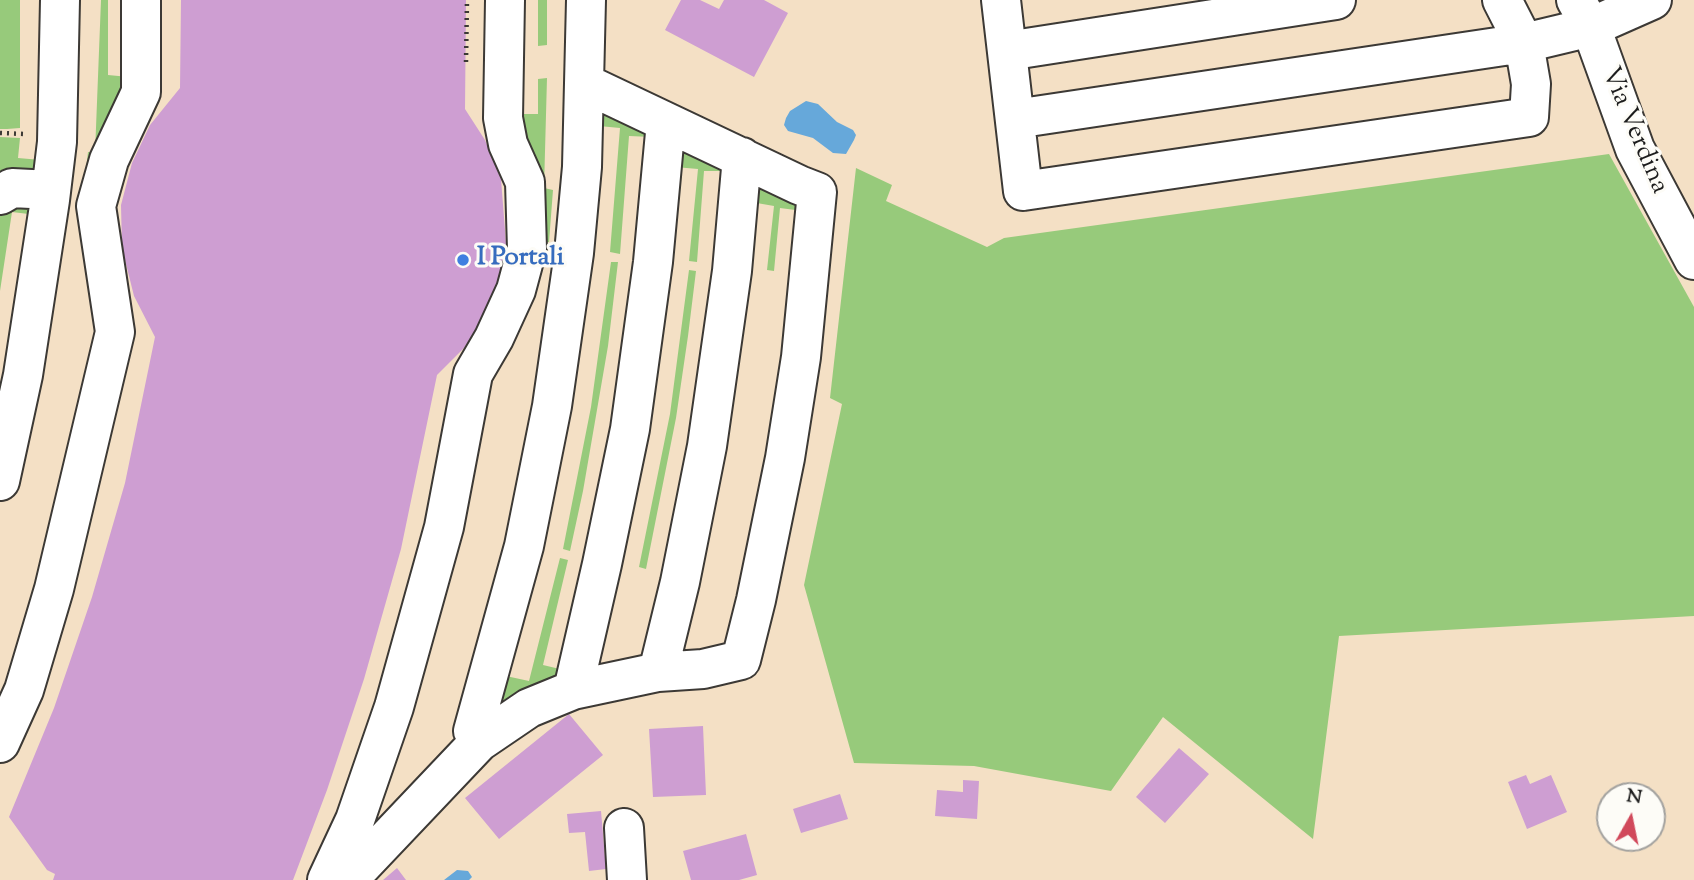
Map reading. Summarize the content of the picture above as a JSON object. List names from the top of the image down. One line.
{"streets":{"street":["Via Verdina"]},"places":["I Portali"],"north":"top"}
